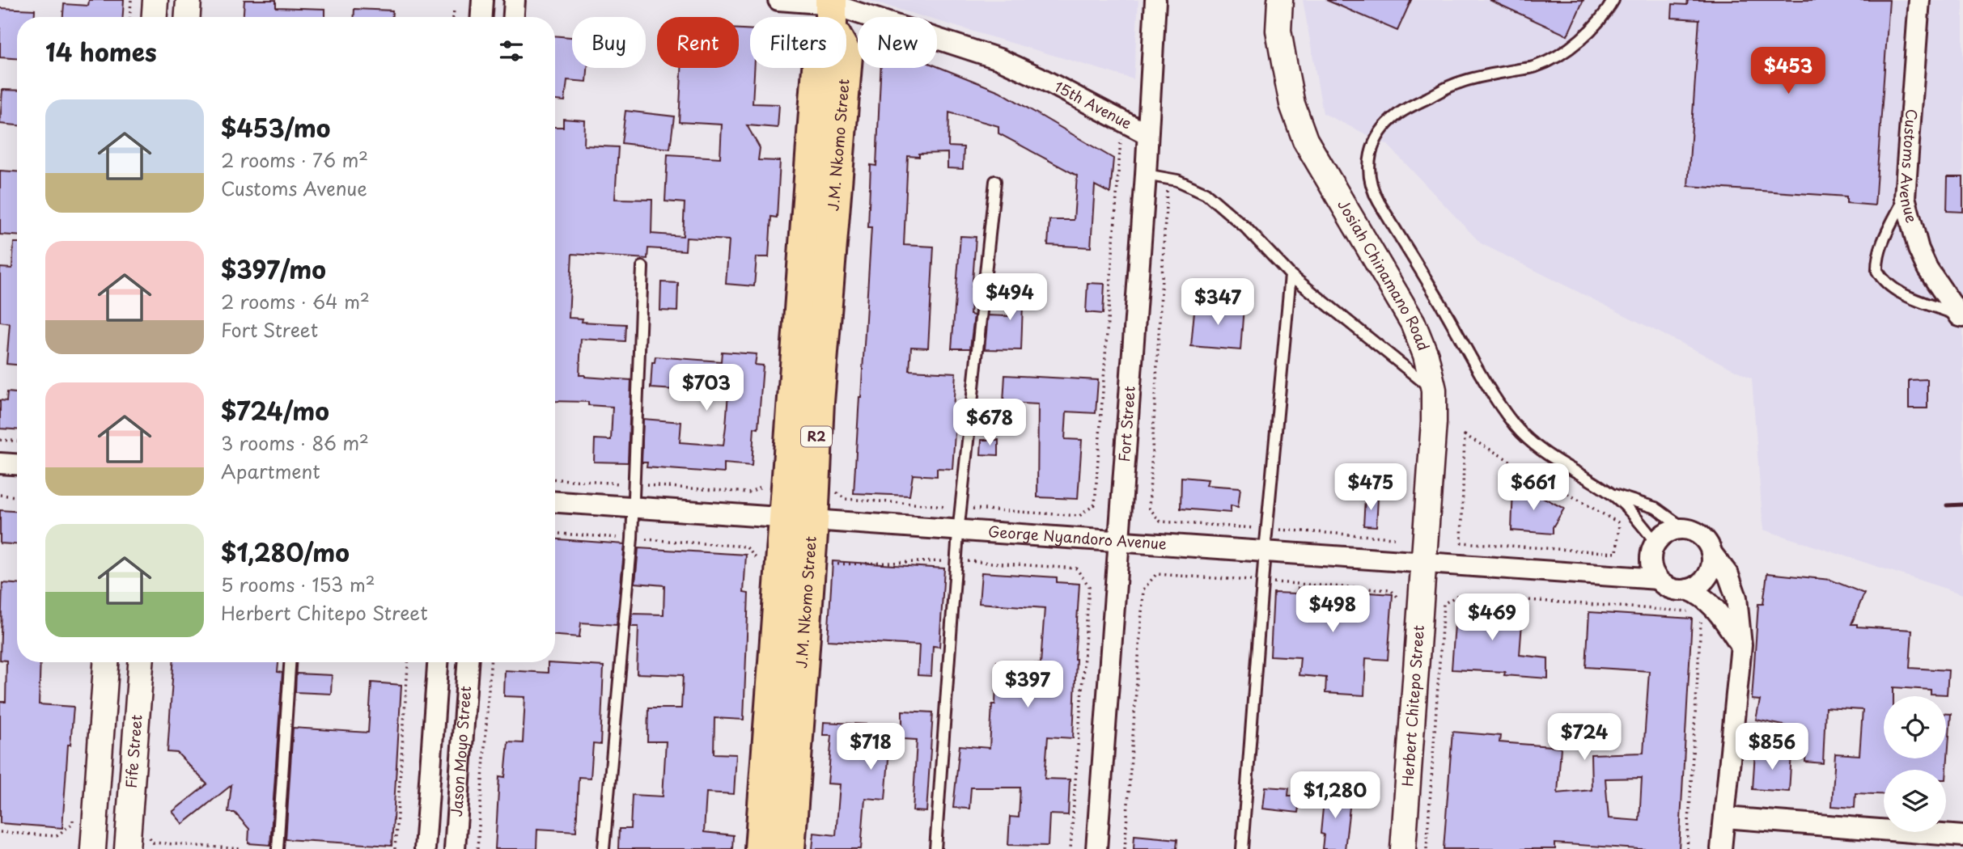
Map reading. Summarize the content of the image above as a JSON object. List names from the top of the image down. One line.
{"streets":{"highway":["J.M. Nkomo Street","R2"],"street":["15th Avenue","Customs Avenue","Josiah Chinamano Road","Fort Street","George Nyandoro Avenue","Herbert Chitepo Street","Fife Street","Jason Moyo Street"]},"crossings":[["15th Avenue","J.M. Nkomo Street"],["15th Avenue","Fort Street"],["J.M. Nkomo Street","George Nyandoro Avenue"],["Josiah Chinamano Road","George Nyandoro Avenue"],["Josiah Chinamano Road","Herbert Chitepo Street"],["Fort Street","George Nyandoro Avenue"],["George Nyandoro Avenue","Herbert Chitepo Street"]],"page":{"chip":["Buy","Rent","Filters","New"],"heading":"14 homes","price":["$453","$494","$347","$703","$678","$475","$661","$498","$469","$397","$724","$718","$856","$1,280"],"list":[{"name":"$453/mo","note":"2 rooms · 76 m² · Customs Avenue"},{"name":"$397/mo","note":"2 rooms · 64 m² · Fort Street"},{"name":"$724/mo","note":"3 rooms · 86 m² · Apartment"},{"name":"$1,280/mo","note":"5 rooms · 153 m² · Herbert Chitepo Street"}]}}
